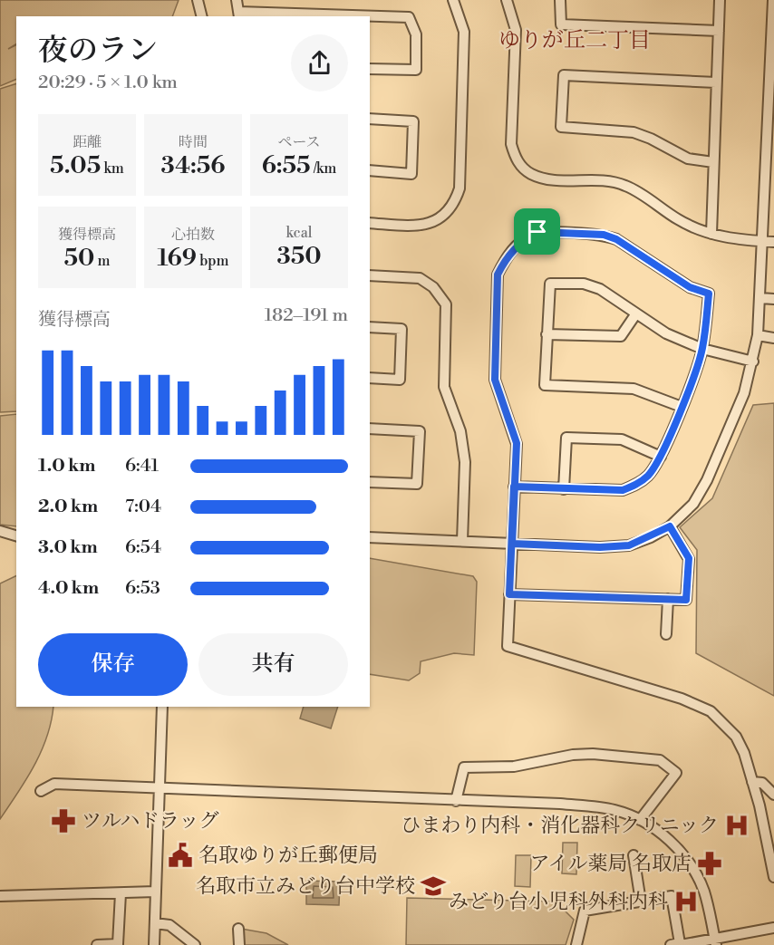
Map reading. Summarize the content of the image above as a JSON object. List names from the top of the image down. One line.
{"districts":["ゆりが丘二丁目"],"places":{"pharmacy":["ツルハドラッグ","アイル薬局 名取店"],"hospital":["ひまわり内科・消化器科クリニック","みどり台小児科外科内科"],"public building":["名取ゆりが丘郵便局"],"school or university":["名取市立みどり台中学校"]},"page":{"heading":["夜のラン","20:29 · 5 × 1.0 km"],"stats":[["距離","5.05 km"],["時間","34:56"],["ペース","6:55 /km"],["獲得標高","50 m"],["心拍数","169 bpm"],["kcal","350"]],"chart":["獲得標高","182–191 m"],"list":[{"name":"1.0 km","note":"6:41"},{"name":"2.0 km","note":"7:04"},{"name":"3.0 km","note":"6:54"},{"name":"4.0 km","note":"6:53"}],"buttons":["保存","共有"]}}
